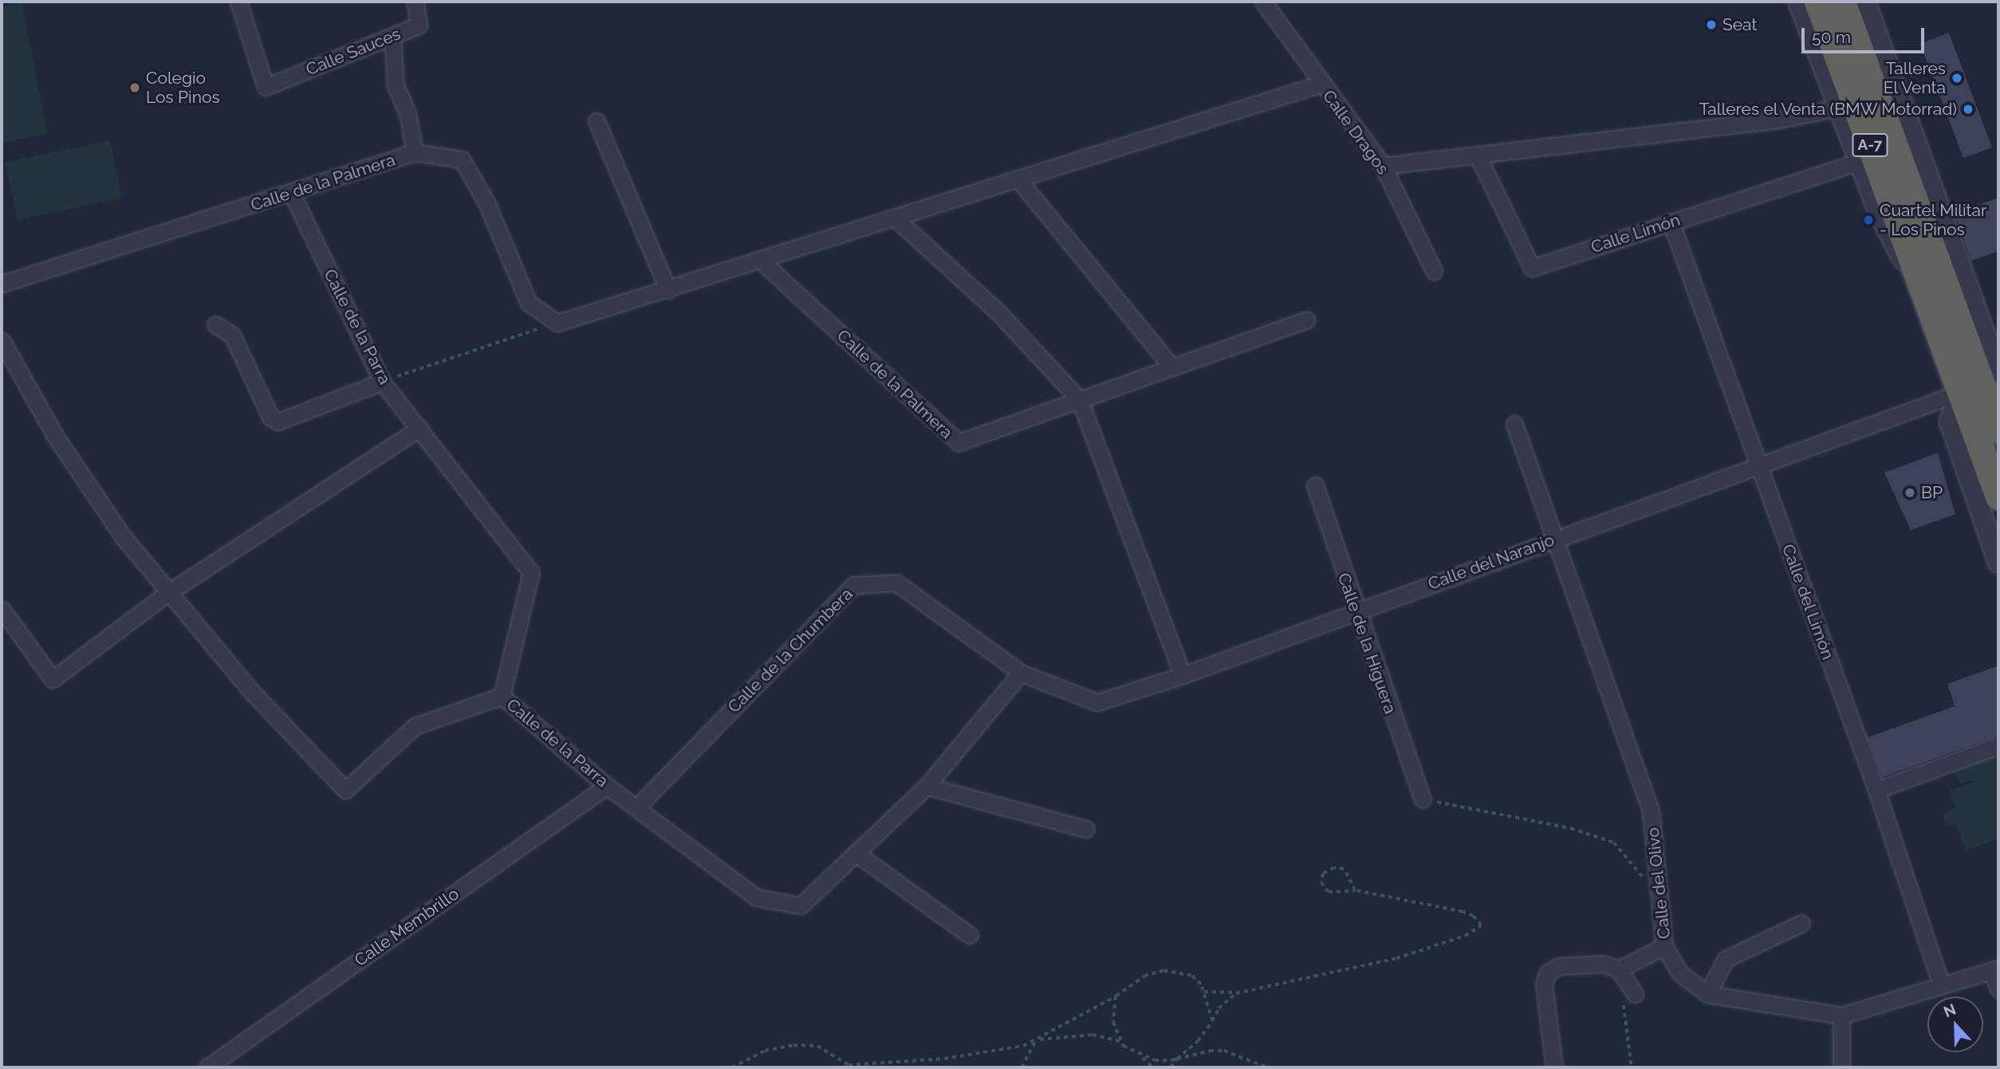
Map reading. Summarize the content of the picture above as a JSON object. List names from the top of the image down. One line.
{"streets":{"highway":["A-7"],"street":["Calle Sauces","Calle Dragos","Calle de la Palmera","Calle Limón","Calle de la Parra","Calle del Naranjo","Calle del Limón","Calle de la Higuera","Calle de la Chumbera","Calle del Olivo","Calle Membrillo"]},"crossings":[["A-7","Calle del Naranjo"],["Calle de la Palmera","Calle de la Parra"],["Calle Limón","Calle del Limón"],["Calle de la Parra","Calle del Naranjo"],["Calle de la Parra","Calle de la Chumbera"],["Calle de la Parra","Calle Membrillo"],["Calle del Naranjo","Calle del Limón"],["Calle del Naranjo","Calle de la Higuera"],["Calle del Naranjo","Calle de la Chumbera"],["Calle del Naranjo","Calle del Olivo"],["Calle del Limón","Calle del Olivo"]],"places":["Seat","Talleres El Venta","Colegio Los Pinos","Talleres el Venta (BMW Motorrad)","Cuartel Militar - Los Pinos","BP"],"scale_bar":"50 m","north":"top"}
